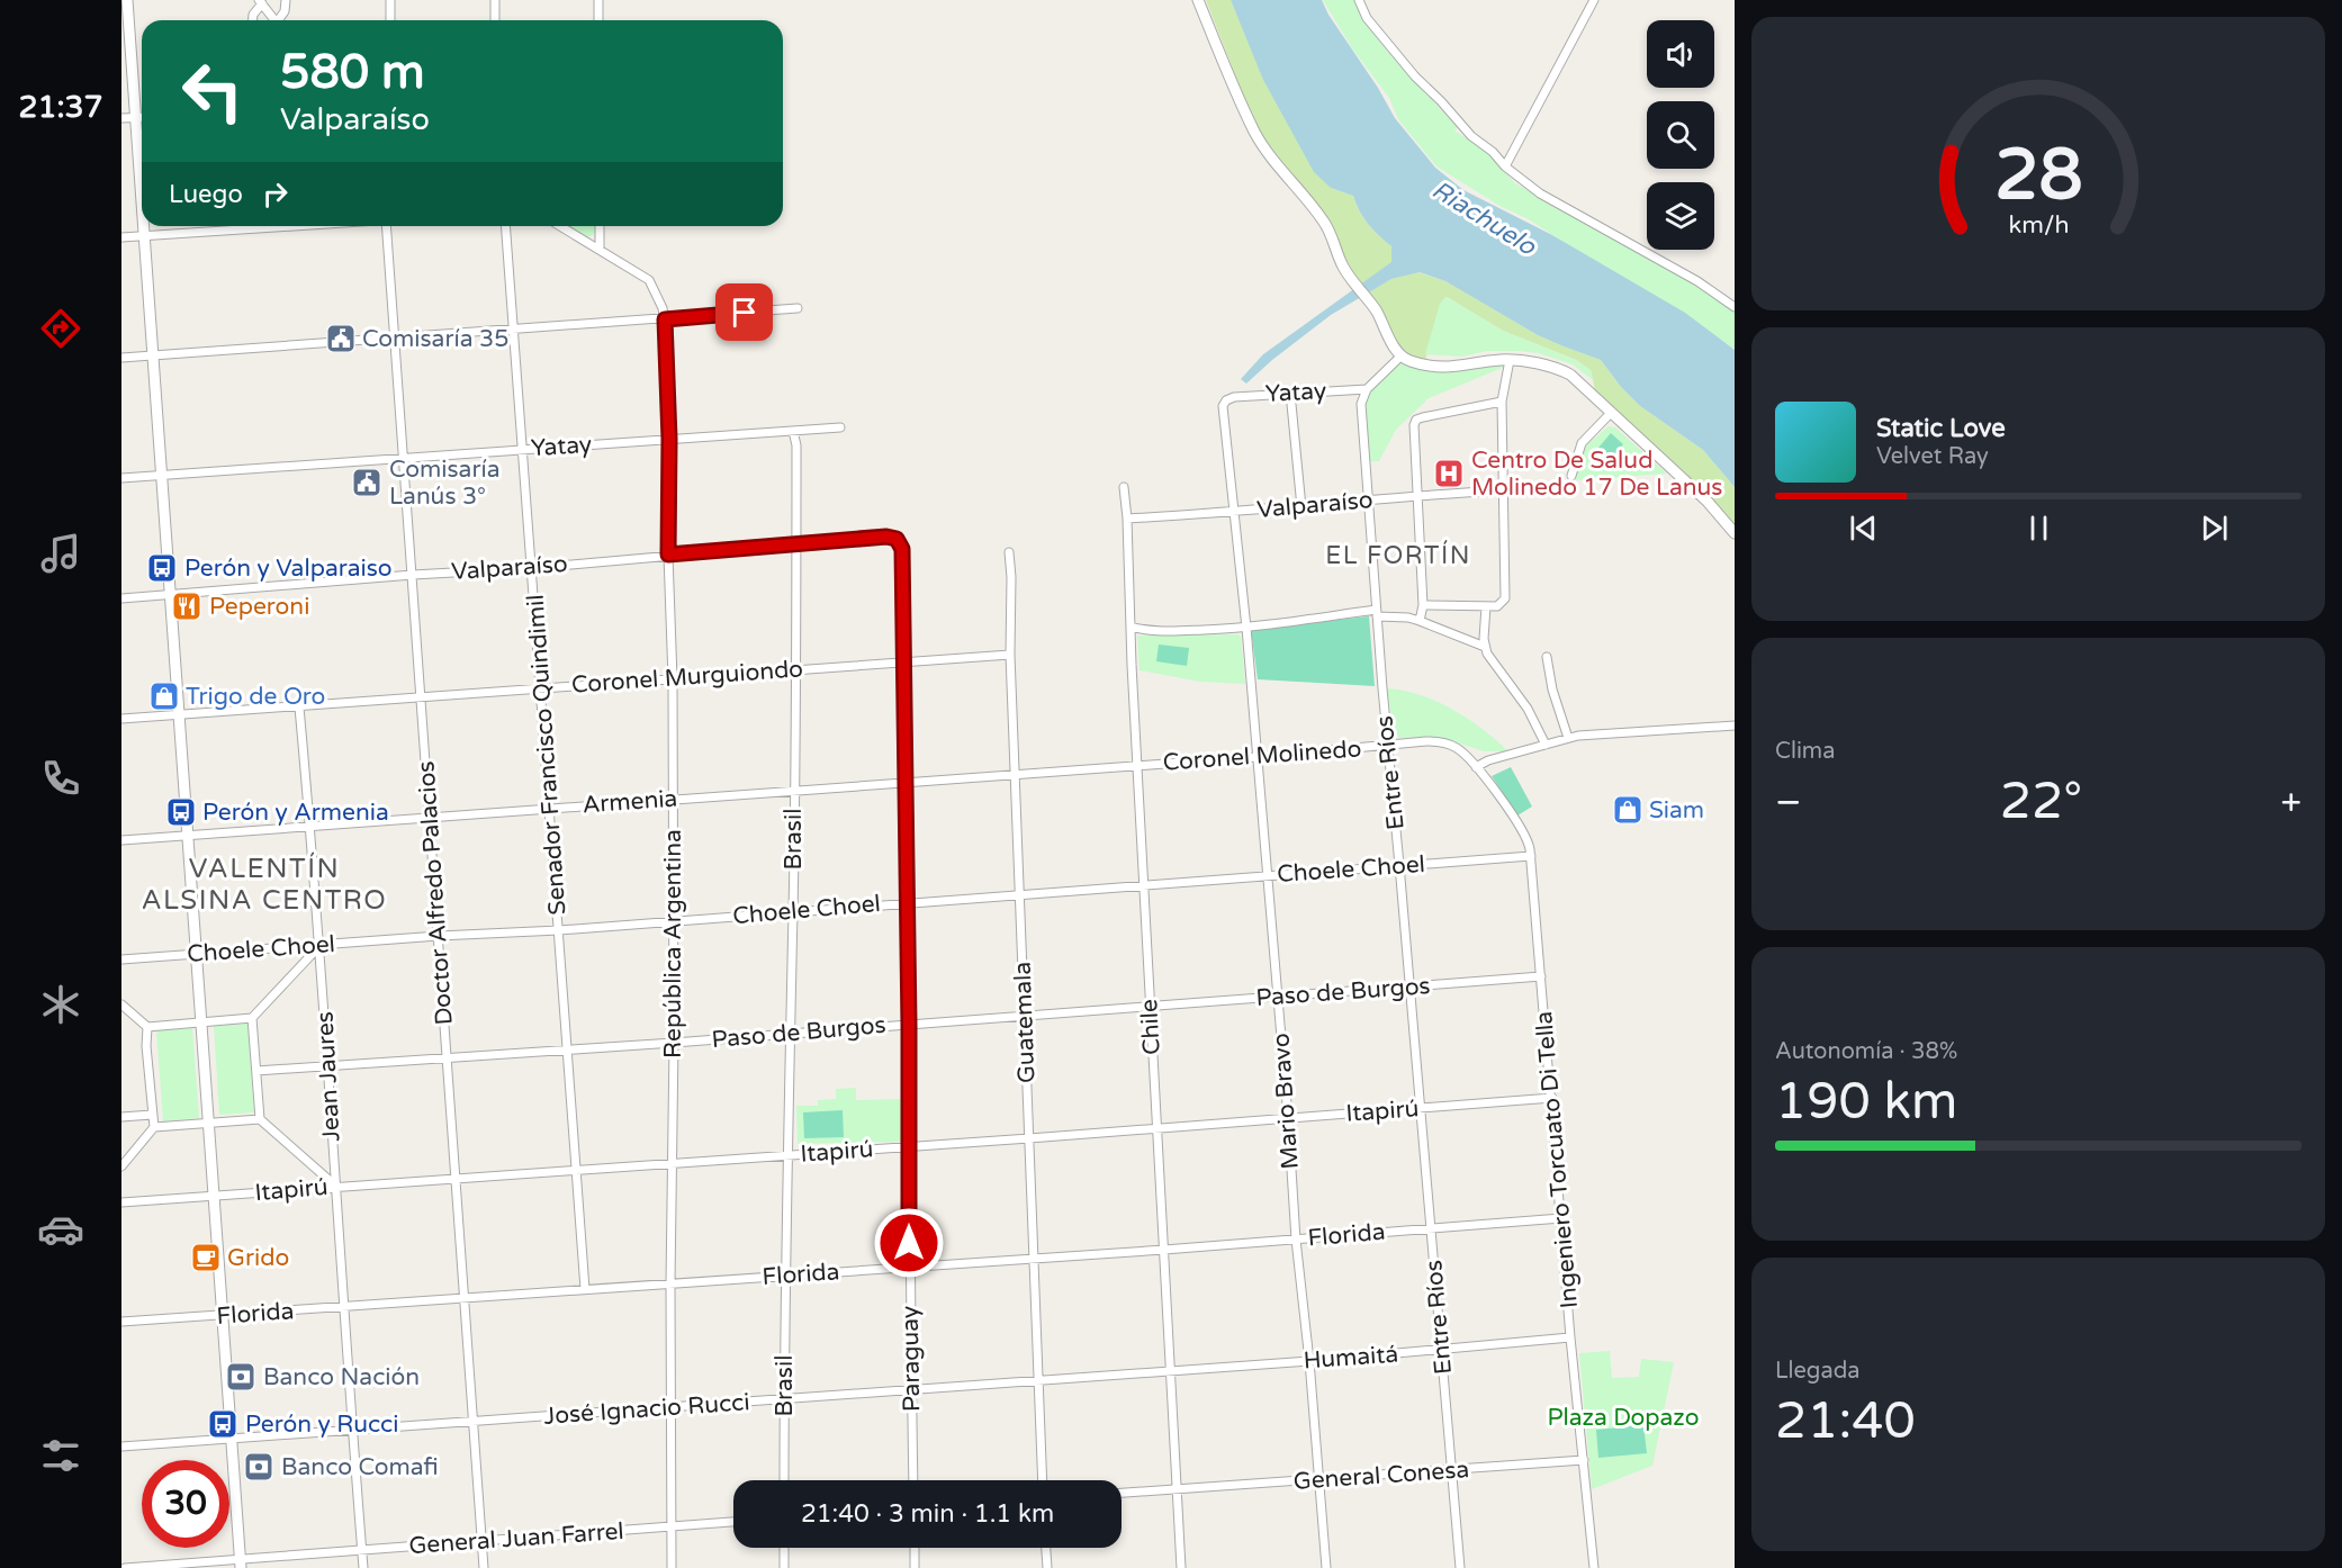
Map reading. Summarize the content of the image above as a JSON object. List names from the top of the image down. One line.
{"streets":{"street":["Yatay","Valparaíso","Coronel Murguiondo","Senador Francisco Quindimil","Coronel Molinedo","Entre Ríos","Armenia","Brasil","Choele Choel","Doctor Alfredo Palacios","República Argentina","Paso de Burgos","Guatemala","Chile","Jean Jaures","Mario Bravo","Itapirú","Ingeniero Torcuato Di Tella","Florida","Humaitá","Paraguay","José Ignacio Rucci","General Conesa","General Juan Farrel"]},"crossings":[["Yatay","Senador Francisco Quindimil"],["Yatay","Entre Ríos"],["Yatay","Brasil"],["Yatay","Doctor Alfredo Palacios"],["Yatay","República Argentina"],["Yatay","Mario Bravo"],["Valparaíso","Senador Francisco Quindimil"],["Valparaíso","Entre Ríos"],["Valparaíso","Brasil"],["Valparaíso","Doctor Alfredo Palacios"],["Valparaíso","República Argentina"],["Valparaíso","Chile"],["Valparaíso","Mario Bravo"],["Valparaíso","Paraguay"],["Coronel Murguiondo","Senador Francisco Quindimil"],["Coronel Murguiondo","Brasil"],["Coronel Murguiondo","Doctor Alfredo Palacios"],["Coronel Murguiondo","República Argentina"],["Coronel Murguiondo","Guatemala"],["Coronel Murguiondo","Jean Jaures"],["Coronel Murguiondo","Paraguay"],["Senador Francisco Quindimil","Armenia"],["Senador Francisco Quindimil","Choele Choel"],["Senador Francisco Quindimil","Paso de Burgos"],["Senador Francisco Quindimil","Itapirú"],["Senador Francisco Quindimil","Florida"],["Coronel Molinedo","Entre Ríos"],["Coronel Molinedo","Armenia"],["Coronel Molinedo","Chile"],["Coronel Molinedo","Mario Bravo"],["Coronel Molinedo","Ingeniero Torcuato Di Tella"],["Entre Ríos","Choele Choel"],["Entre Ríos","Paso de Burgos"],["Entre Ríos","Itapirú"],["Entre Ríos","Florida"],["Entre Ríos","Humaitá"],["Entre Ríos","General Conesa"],["Armenia","Brasil"],["Armenia","Doctor Alfredo Palacios"],["Armenia","República Argentina"],["Armenia","Guatemala"],["Armenia","Chile"],["Armenia","Jean Jaures"],["Armenia","Paraguay"],["Brasil","Choele Choel"],["Brasil","Paso de Burgos"],["Brasil","Itapirú"],["Brasil","Florida"],["Brasil","José Ignacio Rucci"],["Choele Choel","Doctor Alfredo Palacios"],["Choele Choel","República Argentina"],["Choele Choel","Guatemala"],["Choele Choel","Chile"],["Choele Choel","Jean Jaures"],["Choele Choel","Mario Bravo"],["Choele Choel","Ingeniero Torcuato Di Tella"],["Choele Choel","Paraguay"],["Doctor Alfredo Palacios","Paso de Burgos"],["Doctor Alfredo Palacios","Itapirú"],["Doctor Alfredo Palacios","Florida"],["Doctor Alfredo Palacios","José Ignacio Rucci"],["Doctor Alfredo Palacios","General Juan Farrel"],["República Argentina","Paso de Burgos"],["República Argentina","Itapirú"],["República Argentina","Florida"],["República Argentina","José Ignacio Rucci"],["República Argentina","General Juan Farrel"],["Paso de Burgos","Guatemala"],["Paso de Burgos","Chile"],["Paso de Burgos","Jean Jaures"],["Paso de Burgos","Mario Bravo"],["Paso de Burgos","Ingeniero Torcuato Di Tella"],["Paso de Burgos","Paraguay"],["Guatemala","Itapirú"],["Guatemala","Florida"],["Guatemala","José Ignacio Rucci"],["Chile","Itapirú"],["Chile","Florida"],["Chile","Humaitá"],["Chile","José Ignacio Rucci"],["Chile","General Conesa"],["Jean Jaures","Itapirú"],["Jean Jaures","Florida"],["Jean Jaures","José Ignacio Rucci"],["Jean Jaures","General Juan Farrel"],["Mario Bravo","Itapirú"],["Mario Bravo","Florida"],["Mario Bravo","Humaitá"],["Mario Bravo","General Conesa"],["Itapirú","Ingeniero Torcuato Di Tella"],["Itapirú","Paraguay"],["Ingeniero Torcuato Di Tella","Florida"],["Ingeniero Torcuato Di Tella","Humaitá"],["Ingeniero Torcuato Di Tella","General Conesa"],["Florida","Paraguay"],["Humaitá","José Ignacio Rucci"],["Paraguay","José Ignacio Rucci"]],"districts":["EL FORTÍN","VALENTÍN ALSINA CENTRO"],"water":["Riachuelo"],"parks":["Plaza Dopazo"],"places":{"public building":["Comisaría 35","Comisaría Lanús 3°"],"hospital":["Centro De Salud Molinedo 17 De Lanus"],"bus stop":["Perón y Valparaiso","Perón y Armenia","Perón y Rucci"],"restaurant":["Peperoni"],"shop":["Trigo de Oro","Siam"],"cafe":["Grido"],"bank":["Banco Nación","Banco Comafi"]},"page":{"tabs":"21:37","turn":["580 m","Valparaíso"],"then":"Luego","song":["Static Love","Velvet Ray"],"tile":["Clima",["Autonomía · 38%","190 km"],["Llegada","21:40"]],"heat":["−","22°","+"],"limit":"30","trip":"21:40 · 3 min · 1.1 km","gauge":["28","km/h"]}}
